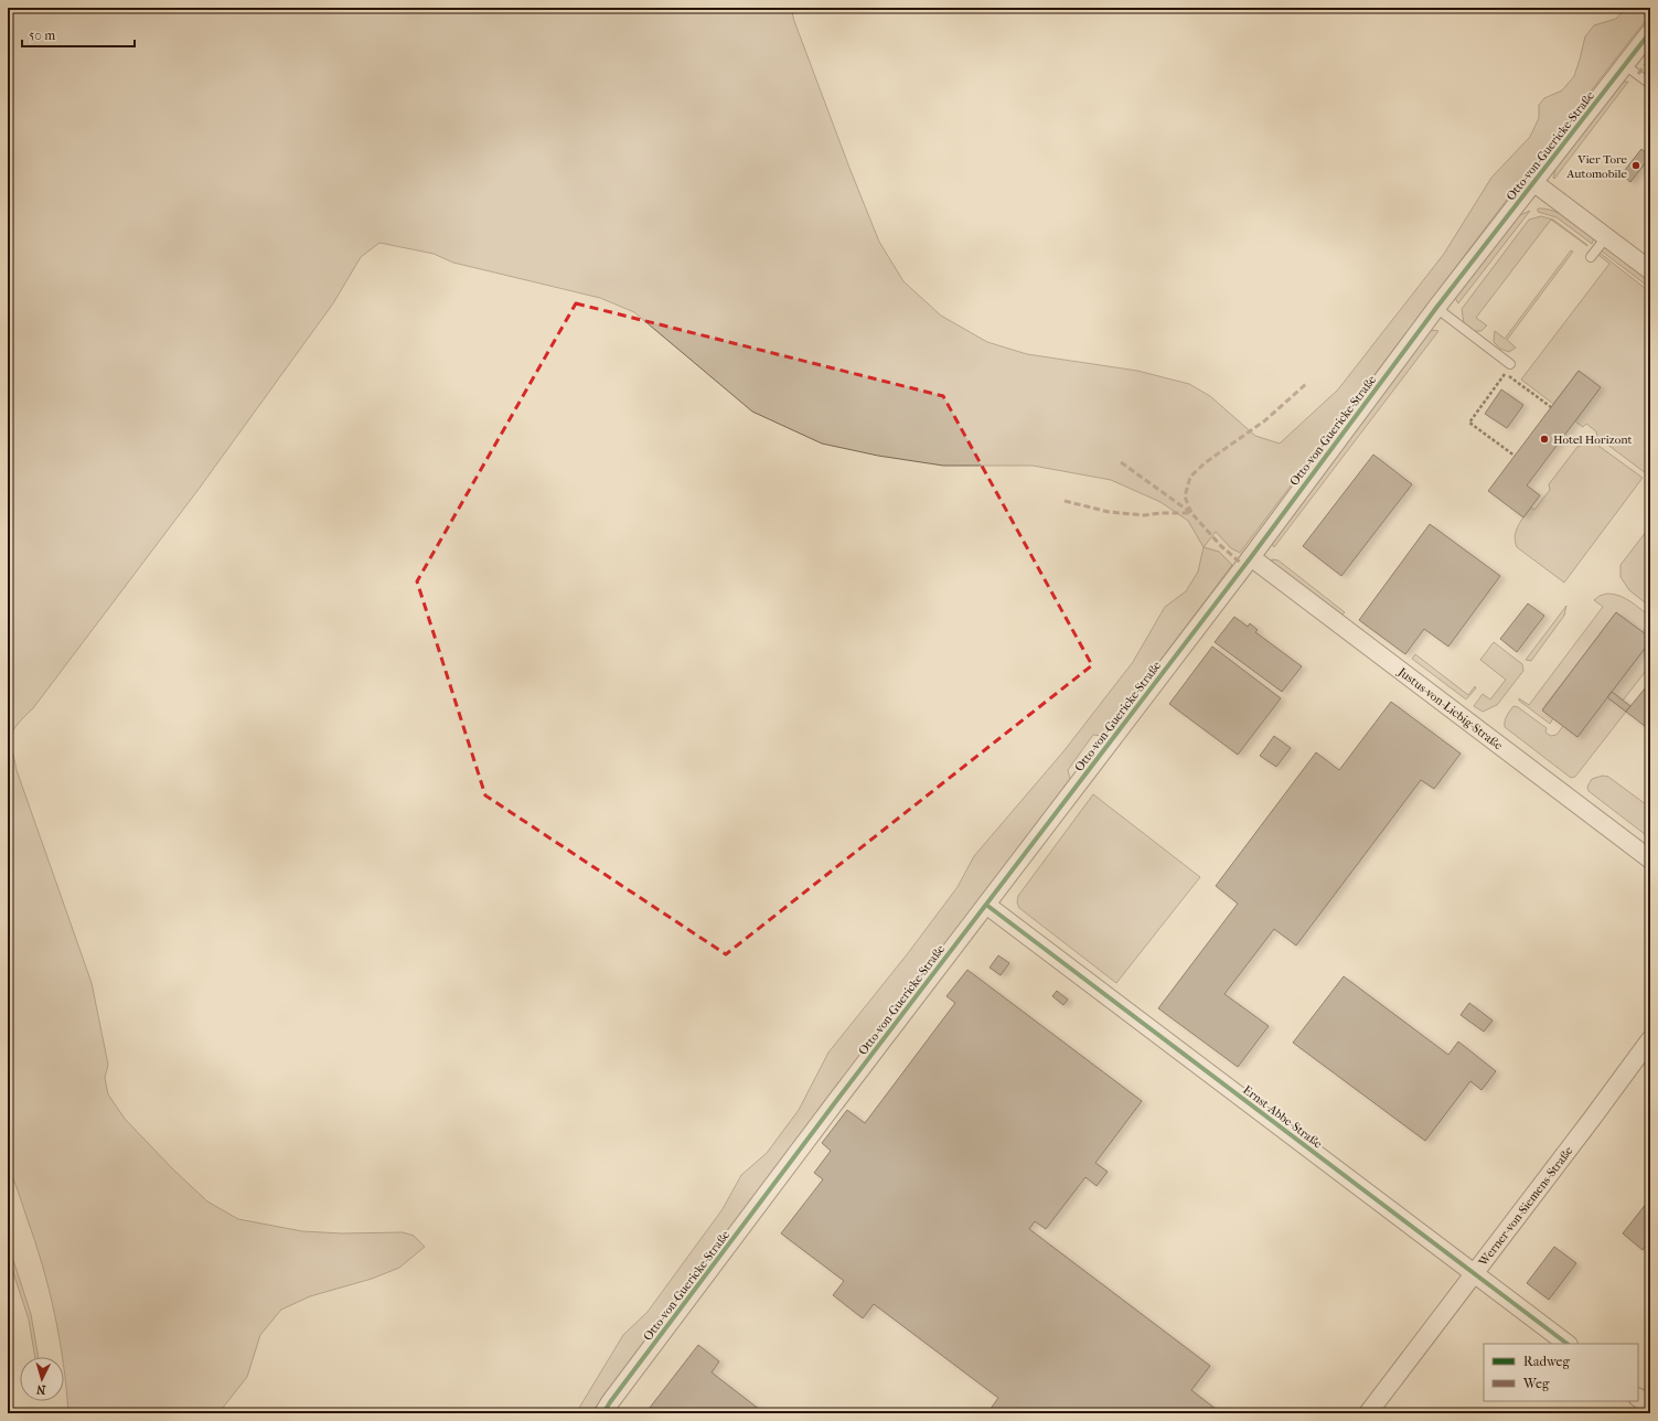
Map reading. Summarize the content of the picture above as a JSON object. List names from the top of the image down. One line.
{"streets":{"street":["Otto-von-Guericke-Straße","Justus-von-Liebig-Straße","Ernst-Abbe-Straße","Werner-von-Siemens-Straße"]},"crossings":[["Otto-von-Guericke-Straße","Justus-von-Liebig-Straße"],["Otto-von-Guericke-Straße","Ernst-Abbe-Straße"],["Ernst-Abbe-Straße","Werner-von-Siemens-Straße"]],"places":["Vier Tore Automobile","Hotel Horizont"],"legend":["Radweg","Weg"],"scale_bar":"50 m","north":"bottom"}
